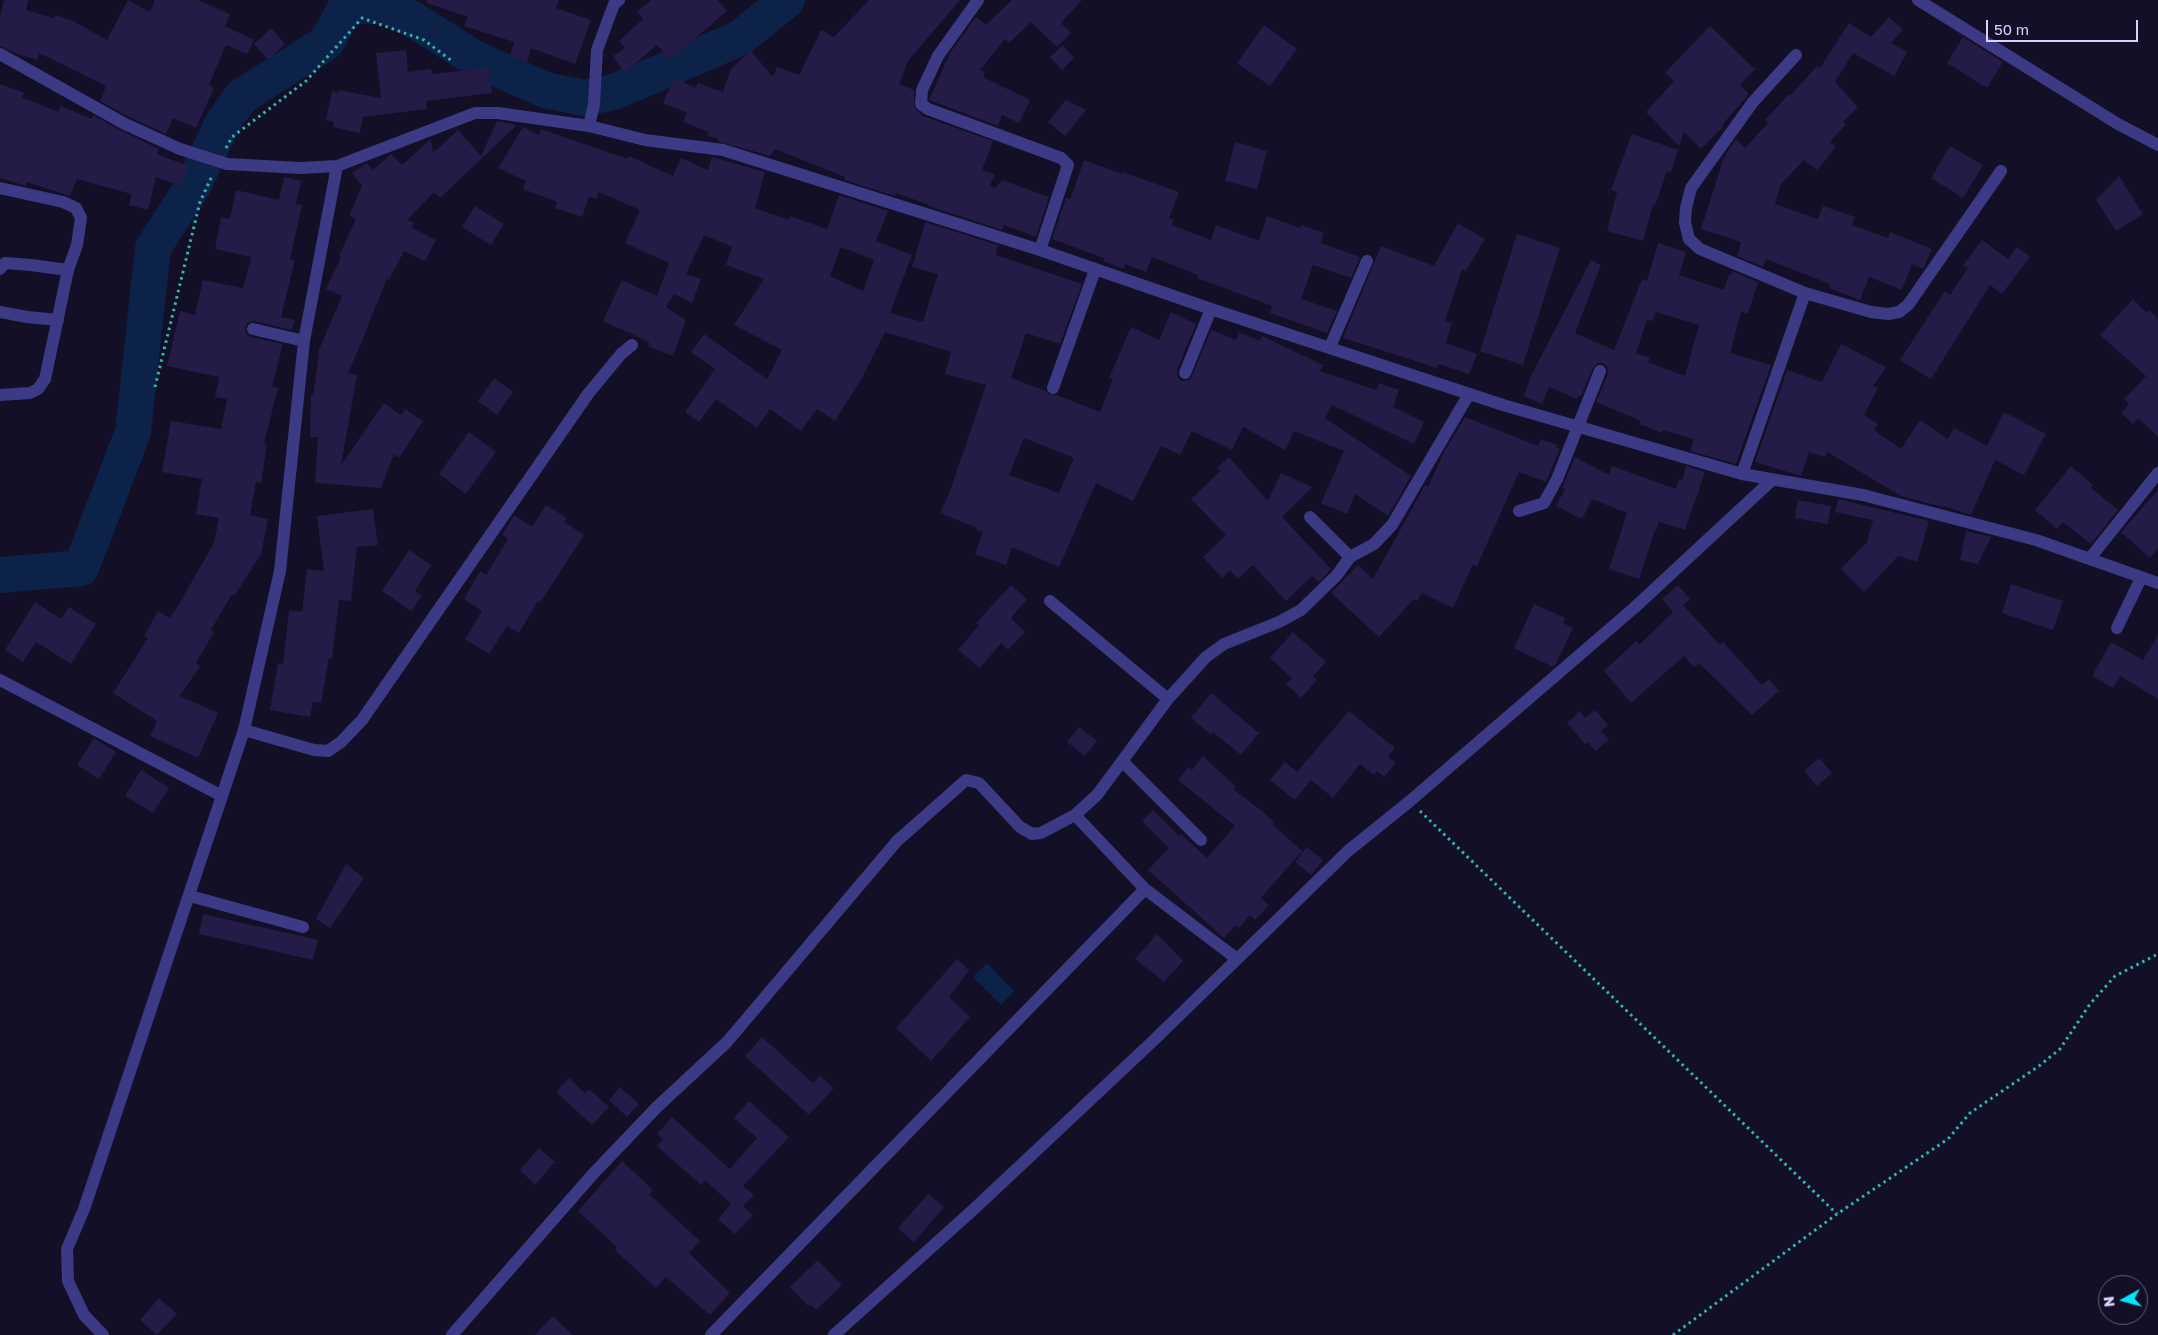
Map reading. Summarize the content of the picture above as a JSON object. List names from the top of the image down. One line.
{"scale_bar":"50 m","north":"left"}
